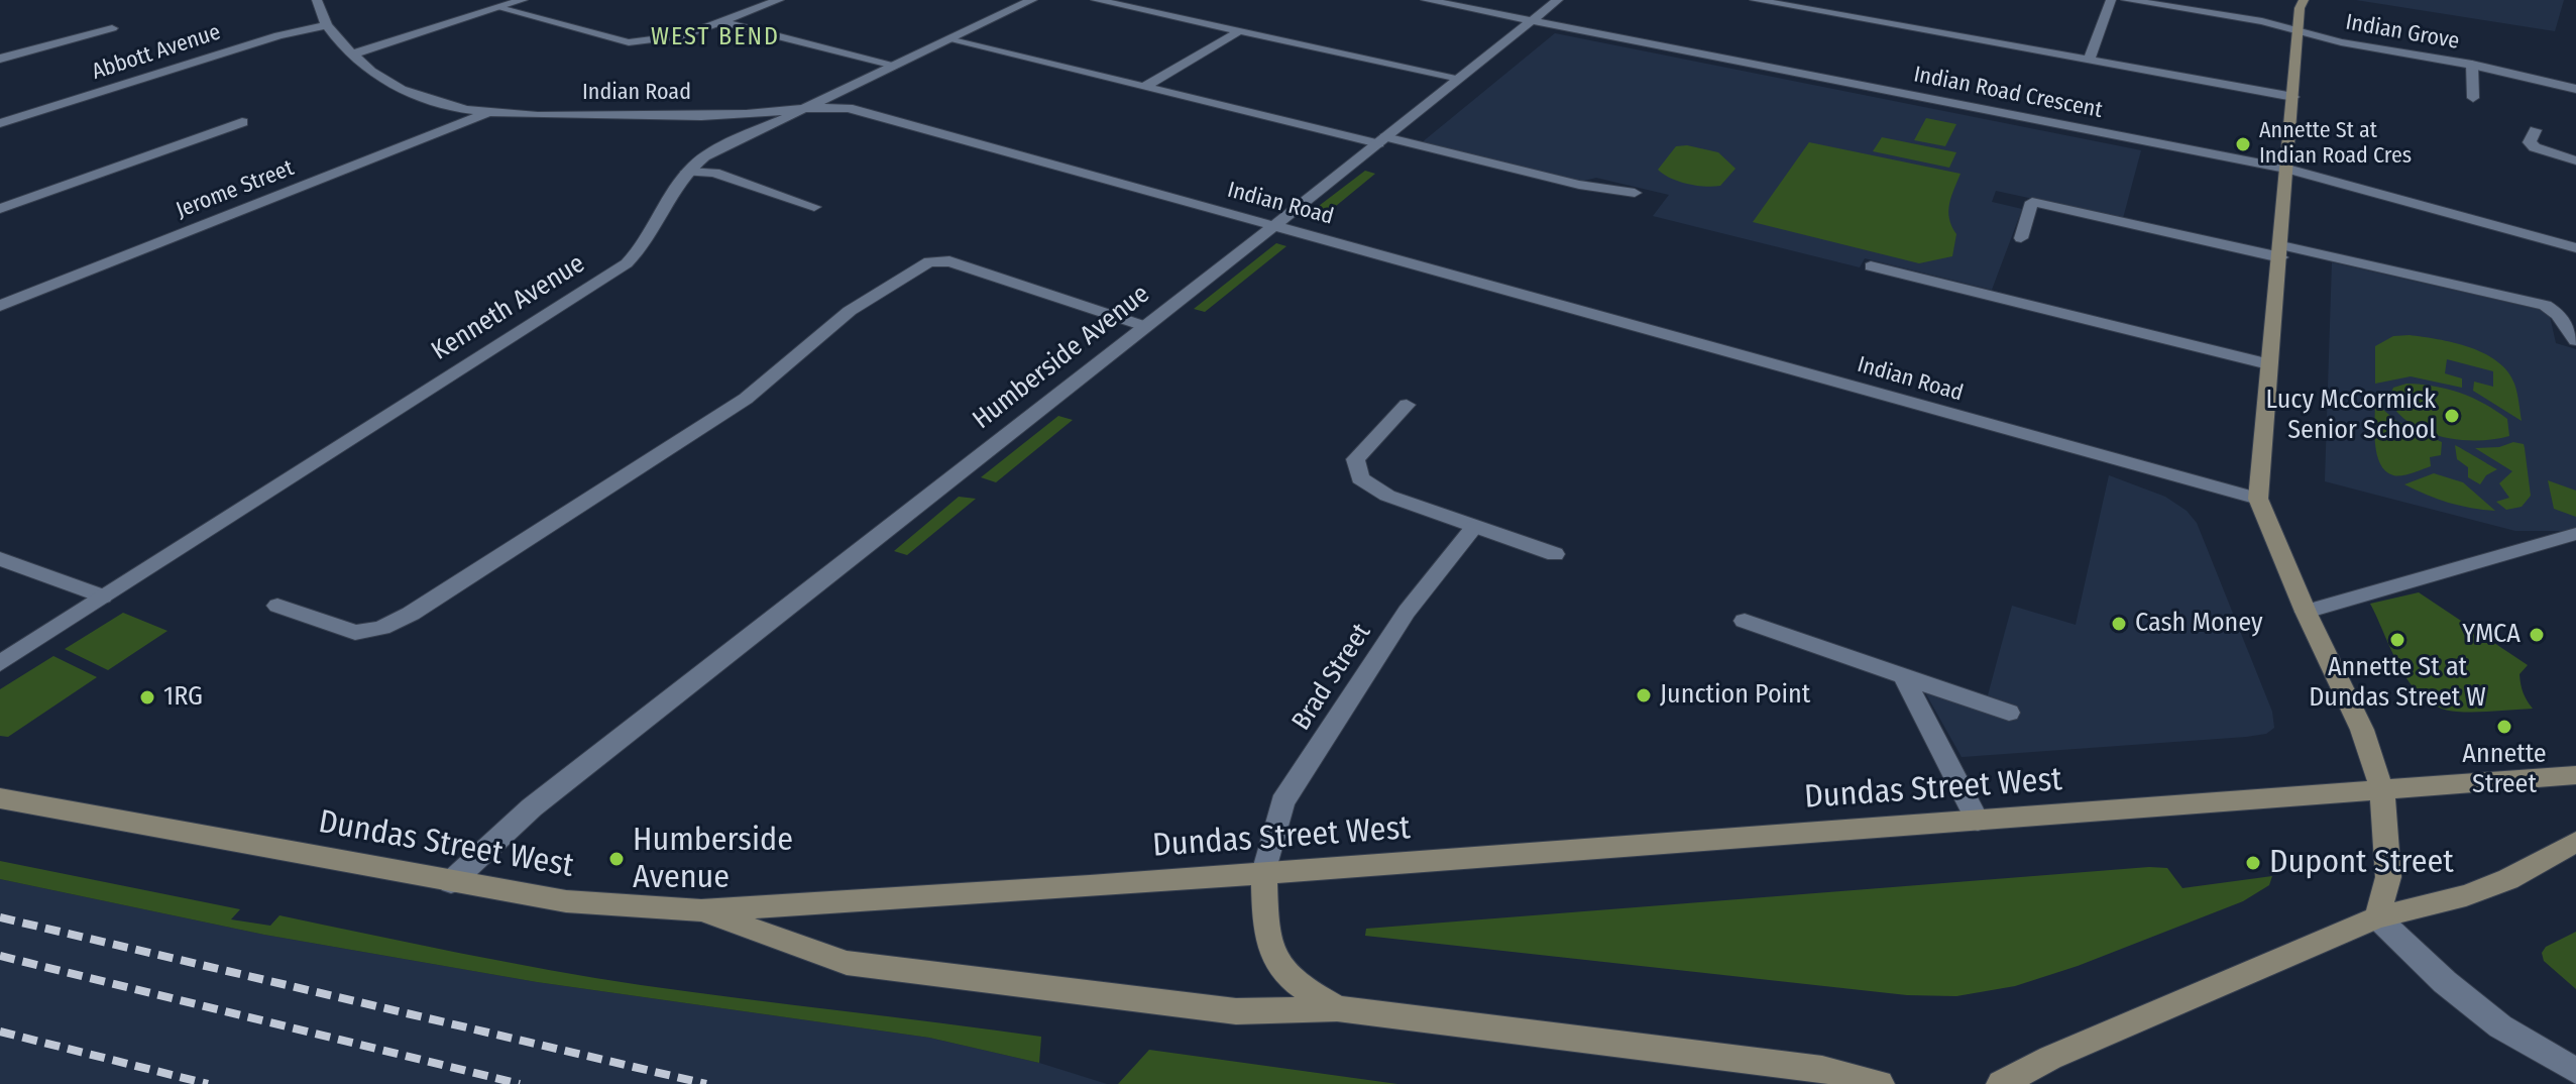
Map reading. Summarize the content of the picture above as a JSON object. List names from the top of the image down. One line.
{"streets":{"main road":["Dundas Street West"],"street":["Indian Grove","Abbott Avenue","Indian Road","Indian Road Crescent","Jerome Street","Kenneth Avenue","Humberside Avenue","Brad Street"]},"crossings":[["Abbott Avenue","Indian Road"],["Indian Road","Jerome Street"],["Indian Road","Kenneth Avenue"],["Indian Road","Humberside Avenue"],["Indian Road Crescent","Humberside Avenue"],["Humberside Avenue","Dundas Street West"],["Brad Street","Dundas Street West"]],"districts":["WEST BEND"],"places":["Annette St at Indian Road Cres","Lucy McCormick Senior School","Cash Money","YMCA","Annette St at Dundas Street W","Junction Point","1RG","Annette Street","Humberside Avenue","Dupont Street"]}
